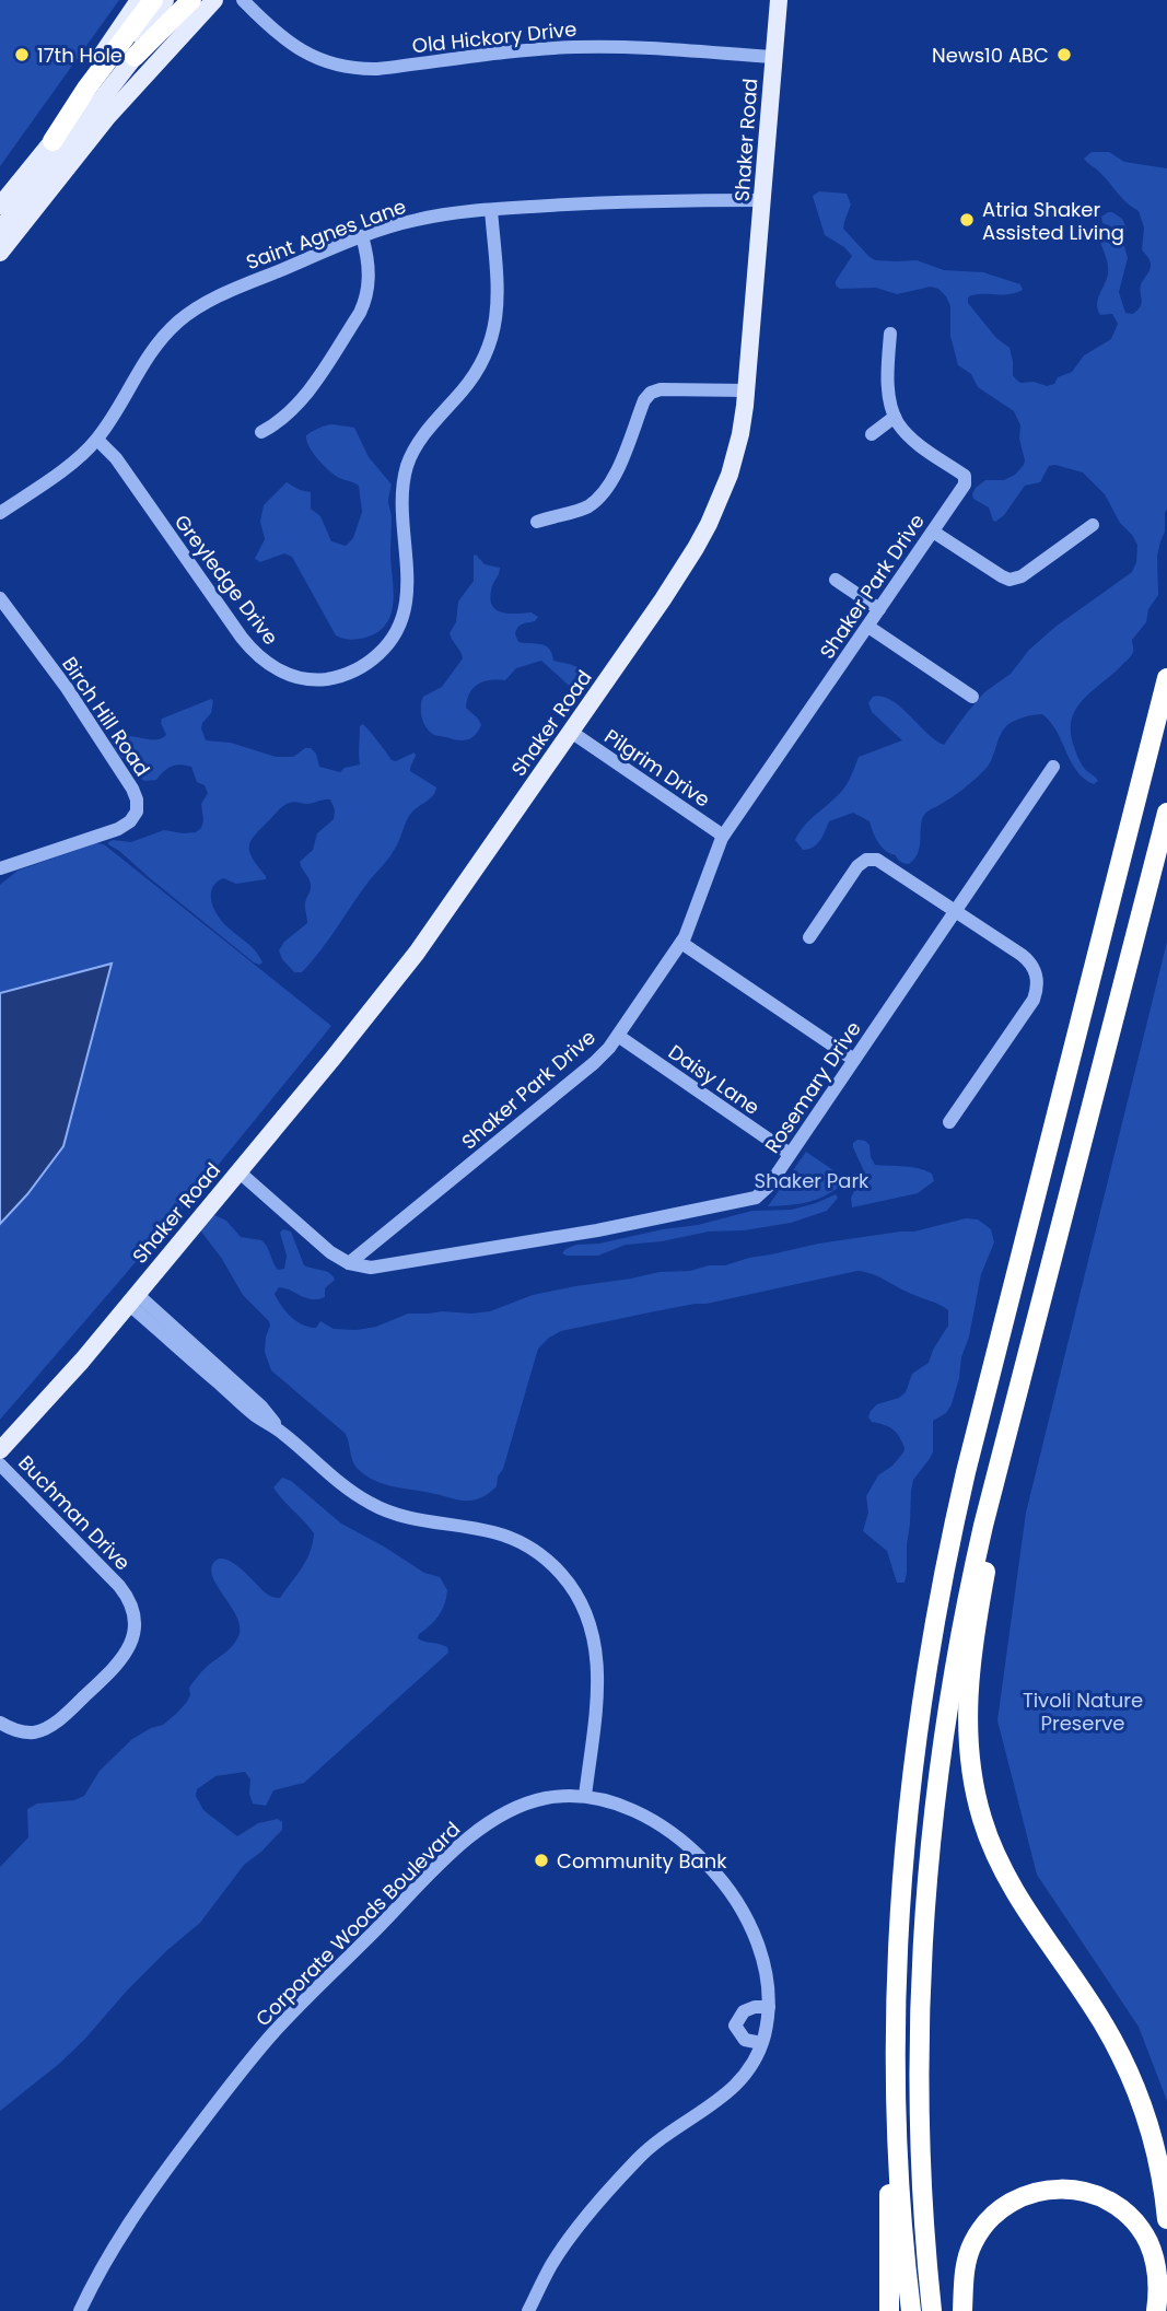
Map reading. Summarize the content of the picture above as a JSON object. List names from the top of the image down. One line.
{"streets":{"main road":["Shaker Road"],"street":["Old Hickory Drive","Saint Agnes Lane","Greyledge Drive","Shaker Park Drive","Birch Hill Road","Pilgrim Drive","Daisy Lane","Rosemary Drive","Buchman Drive","Corporate Woods Boulevard"]},"crossings":[["Old Hickory Drive","Shaker Road"],["Shaker Road","Saint Agnes Lane"],["Shaker Road","Pilgrim Drive"],["Saint Agnes Lane","Greyledge Drive"],["Shaker Park Drive","Pilgrim Drive"],["Shaker Park Drive","Daisy Lane"],["Shaker Park Drive","Rosemary Drive"],["Daisy Lane","Rosemary Drive"]],"parks":["Shaker Park","Tivoli Nature Preserve"],"places":["17th Hole","News10 ABC","Atria Shaker Assisted Living","Community Bank"]}
